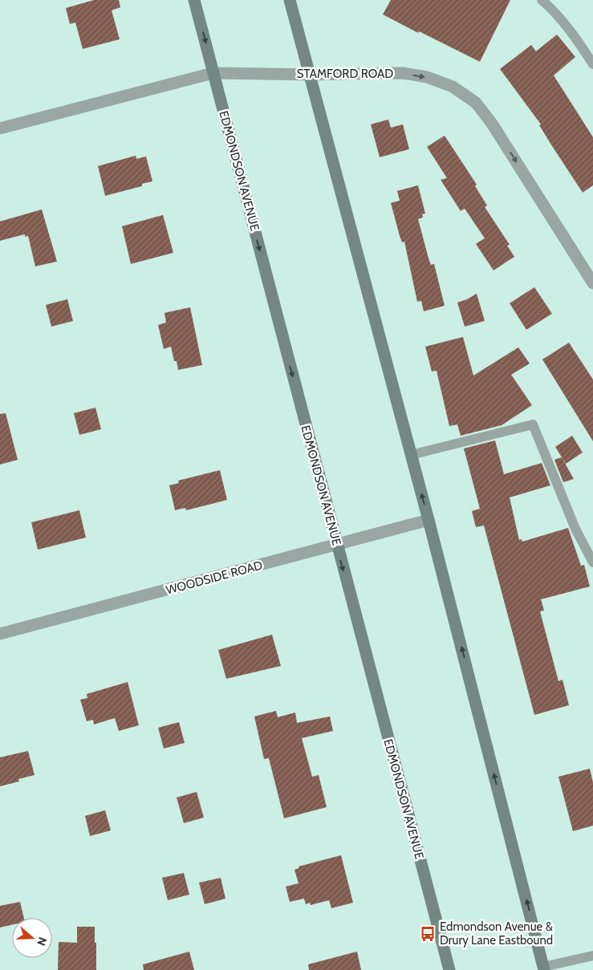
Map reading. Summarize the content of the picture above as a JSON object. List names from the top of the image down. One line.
{"streets":{"main road":["EDMONDSON AVENUE"],"street":["STAMFORD ROAD","WOODSIDE ROAD"]},"crossings":[["STAMFORD ROAD","EDMONDSON AVENUE"],["EDMONDSON AVENUE","WOODSIDE ROAD"]],"one_way":["STAMFORD ROAD"],"places":{"bus stop":["Edmondson Avenue & Drury Lane Eastbound"]},"north":"right"}
